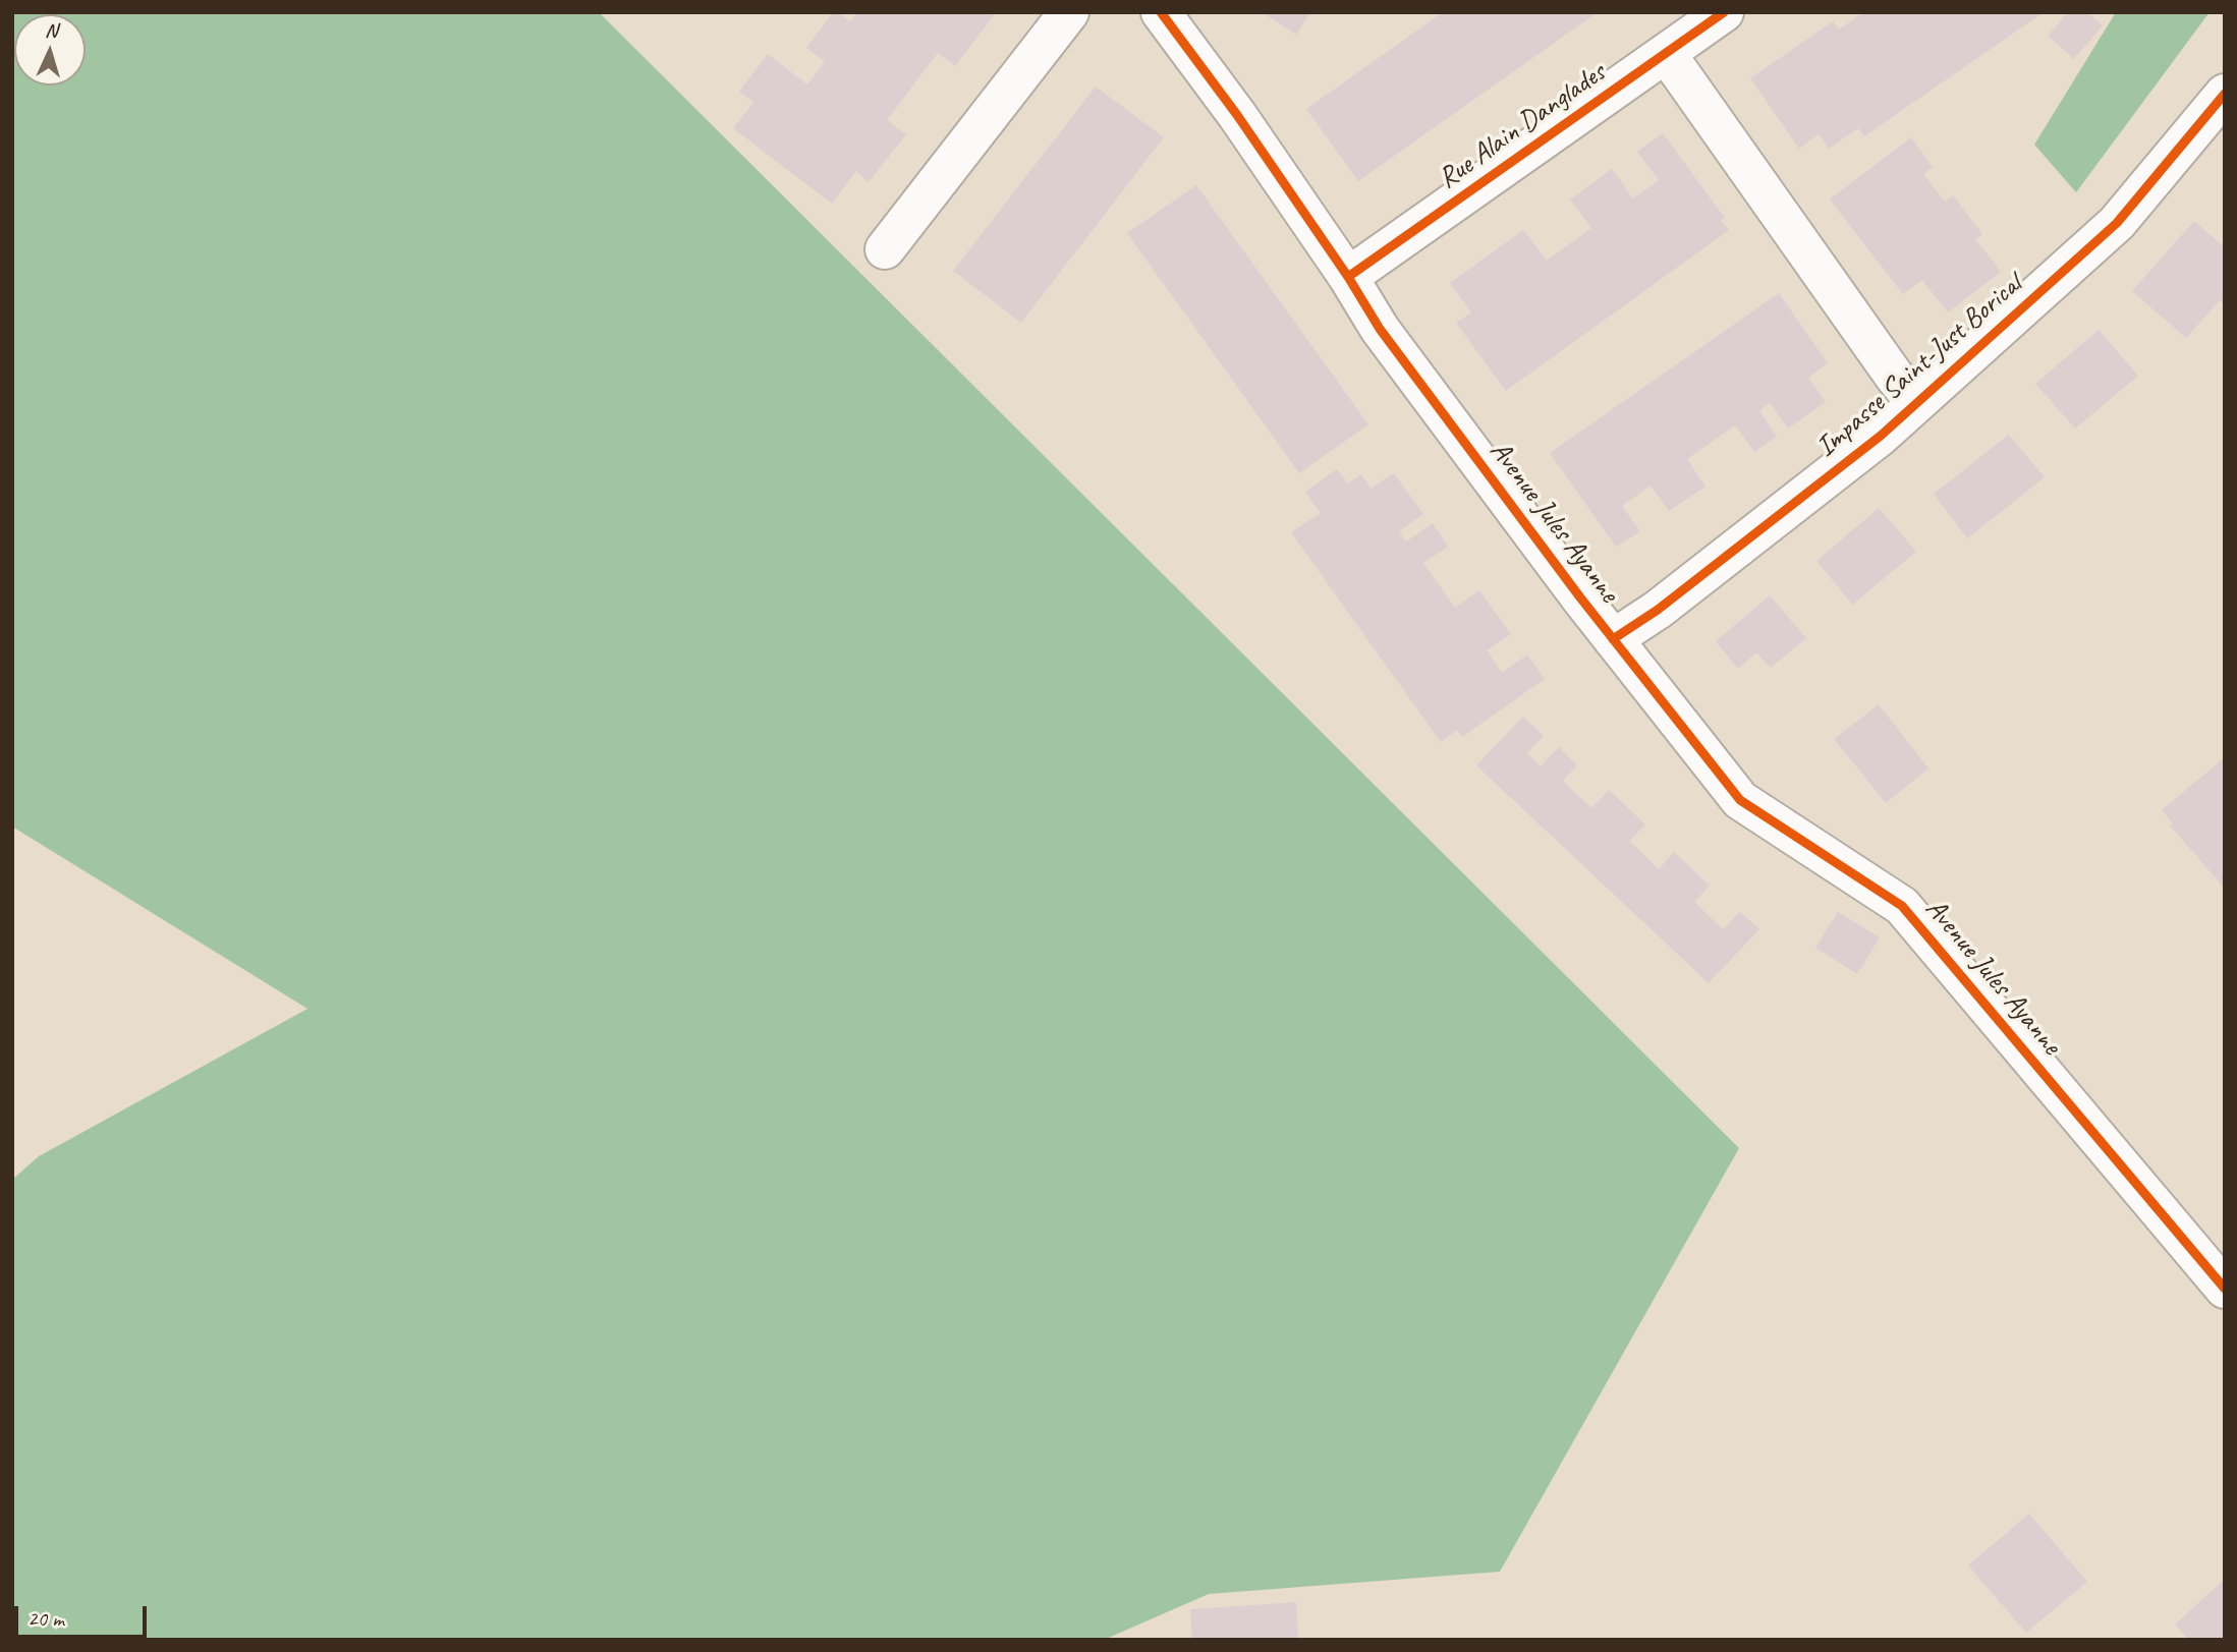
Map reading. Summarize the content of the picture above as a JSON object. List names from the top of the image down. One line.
{"streets":{"street":["Rue Alain Danglades","Impasse Saint-Just Borical","Avenue Jules Ayanne"]},"crossings":[["Rue Alain Danglades","Avenue Jules Ayanne"],["Impasse Saint-Just Borical","Avenue Jules Ayanne"]],"scale_bar":"20 m","north":"top"}
